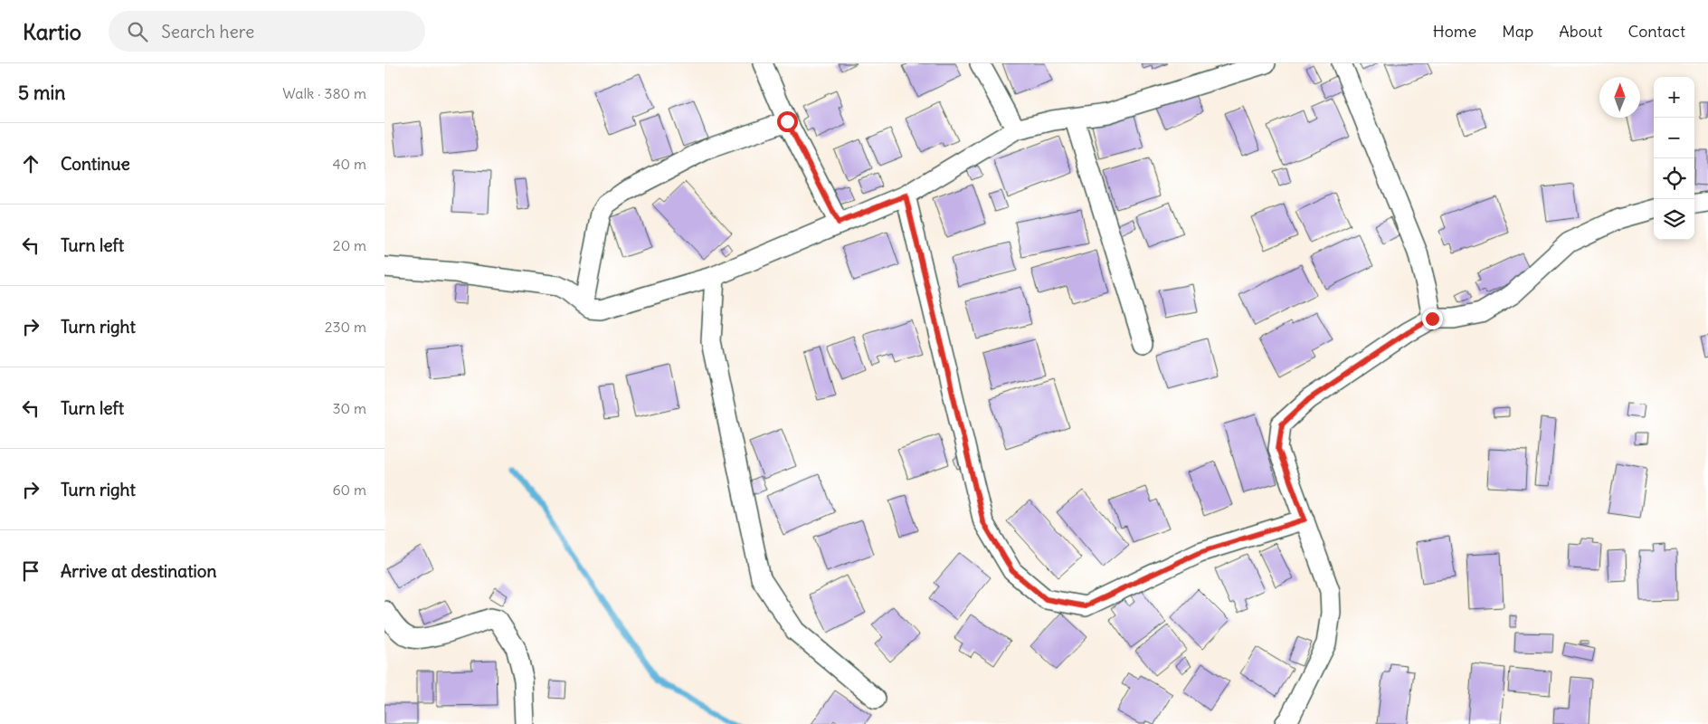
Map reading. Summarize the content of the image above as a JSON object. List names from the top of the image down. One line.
{"north":"top","page":{"header":"Kartio","search":"Search here","nav":["Home","Map","About","Contact"],"heading":["5 min","Walk · 380 m"],"map_buttons":["+","−"],"list":[["Continue","40 m"],["Turn left","20 m"],["Turn right","230 m"],["Turn left","30 m"],["Turn right","60 m"],"Arrive at destination"]}}
